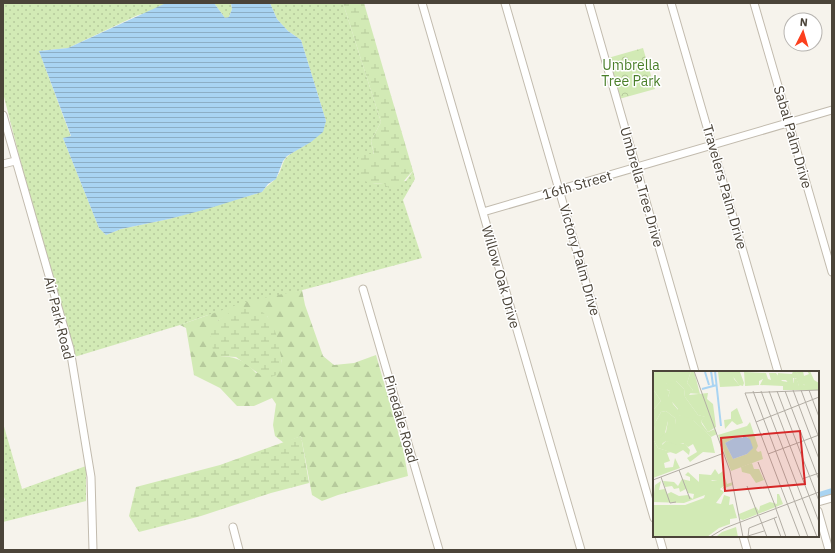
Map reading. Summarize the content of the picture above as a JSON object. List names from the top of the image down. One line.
{"streets":{"street":["Sabal Palm Drive","16th Street","Umbrella Tree Drive","Travelers Palm Drive","Victory Palm Drive","Willow Oak Drive","Air Park Road","Pinedale Road"]},"crossings":[["Sabal Palm Drive","16th Street"],["16th Street","Umbrella Tree Drive"],["16th Street","Travelers Palm Drive"],["16th Street","Victory Palm Drive"],["16th Street","Willow Oak Drive"]],"parks":["Umbrella Tree Park"],"north":"top"}
